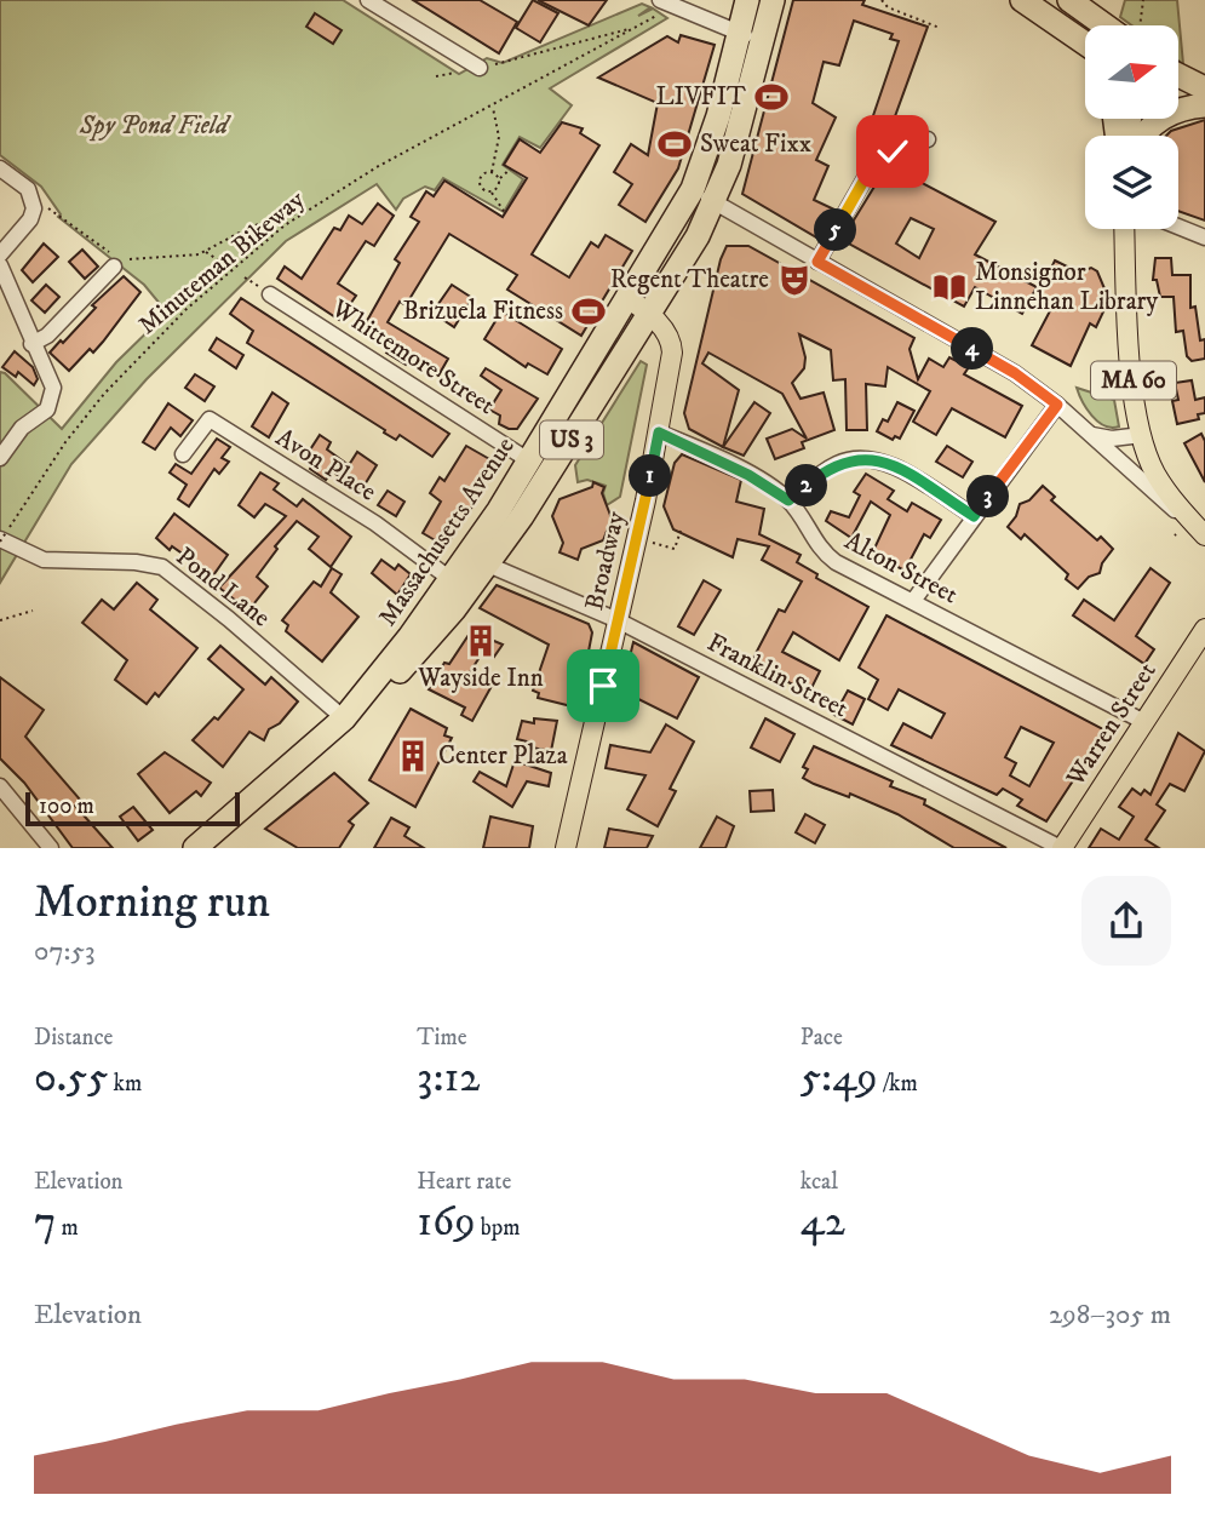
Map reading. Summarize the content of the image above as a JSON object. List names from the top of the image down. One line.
{"streets":{"highway":["US 3","Massachusetts Avenue"],"main road":["MA 60","Broadway","Warren Street"],"street":["Whittemore Street","Avon Place","Alton Street","Pond Lane","Franklin Street"],"path":["Minuteman Bikeway"]},"crossings":[["Minuteman Bikeway","Pond Lane"],["Whittemore Street","Massachusetts Avenue"],["Avon Place","Massachusetts Avenue"],["Massachusetts Avenue","Broadway"],["Massachusetts Avenue","Pond Lane"],["Massachusetts Avenue","Franklin Street"],["Broadway","Alton Street"],["Broadway","Franklin Street"],["Alton Street","Warren Street"],["Franklin Street","Warren Street"]],"parks":["Spy Pond Field"],"places":{"sports":["LIVFIT","Sweat Fixx","Brizuela Fitness"],"theatre":["Regent Theatre"],"library":["Monsignor Linnehan Library"],"building":["Wayside Inn","Center Plaza"]},"scale_bar":"100 m","north":"right","page":{"pins":["5","4","1","2","3"],"scale":"100 m","heading":["Morning run","07:53"],"stats":[["Distance","0.55 km"],["Time","3:12"],["Pace","5:49 /km"],["Elevation","7 m"],["Heart rate","169 bpm"],["kcal","42"]],"chart":["Elevation","298–305 m"]}}
